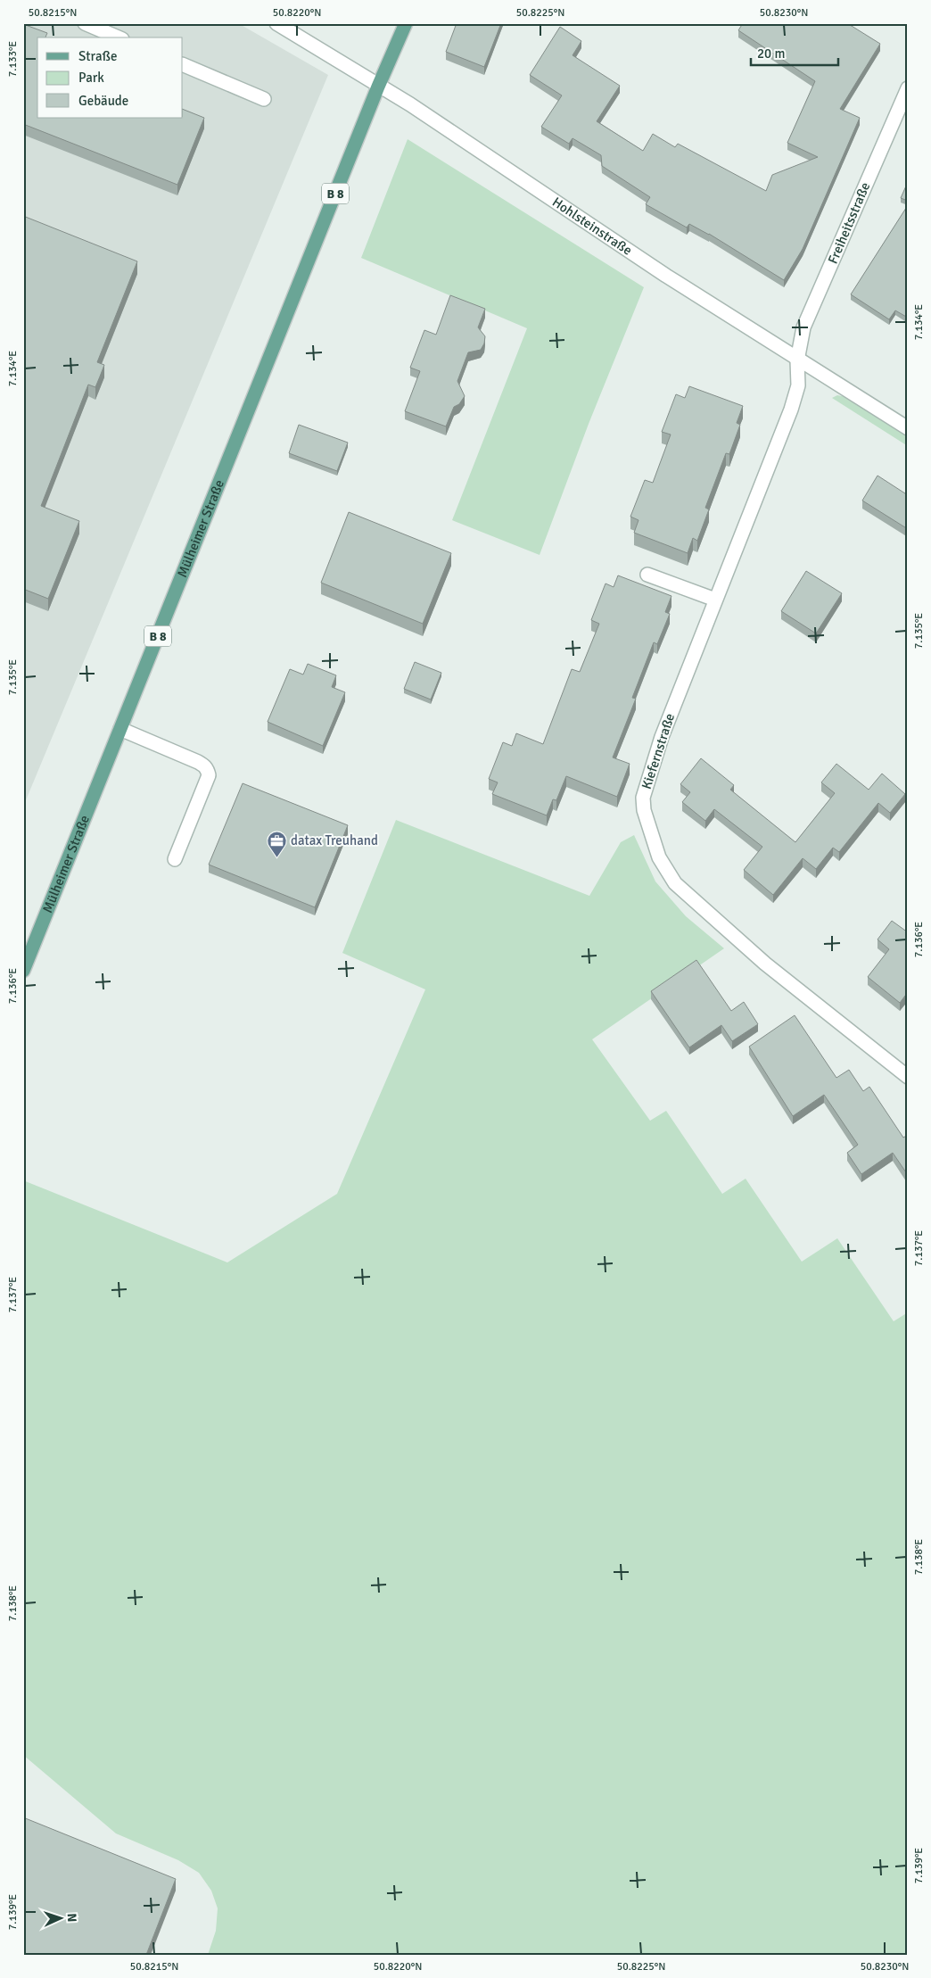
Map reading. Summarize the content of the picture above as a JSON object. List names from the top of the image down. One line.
{"streets":{"main road":["B 8","Mülheimer Straße"],"street":["Freiheitsstraße","Hohlsteinstraße","Kiefernstraße"]},"crossings":[["B 8","Hohlsteinstraße"],["B 8","Mülheimer Straße"],["Freiheitsstraße","Hohlsteinstraße"],["Freiheitsstraße","Kiefernstraße"],["Hohlsteinstraße","Mülheimer Straße"],["Hohlsteinstraße","Kiefernstraße"]],"places":{"office":["datax Treuhand"]},"legend":["Straße","Park","Gebäude"],"scale_bar":"20 m","north":"right","coordinates":["50.8215°N","50.8220°N","50.8225°N","50.8230°N","7.133°E","7.134°E","7.135°E","7.136°E","7.137°E","7.138°E","7.139°E"]}
